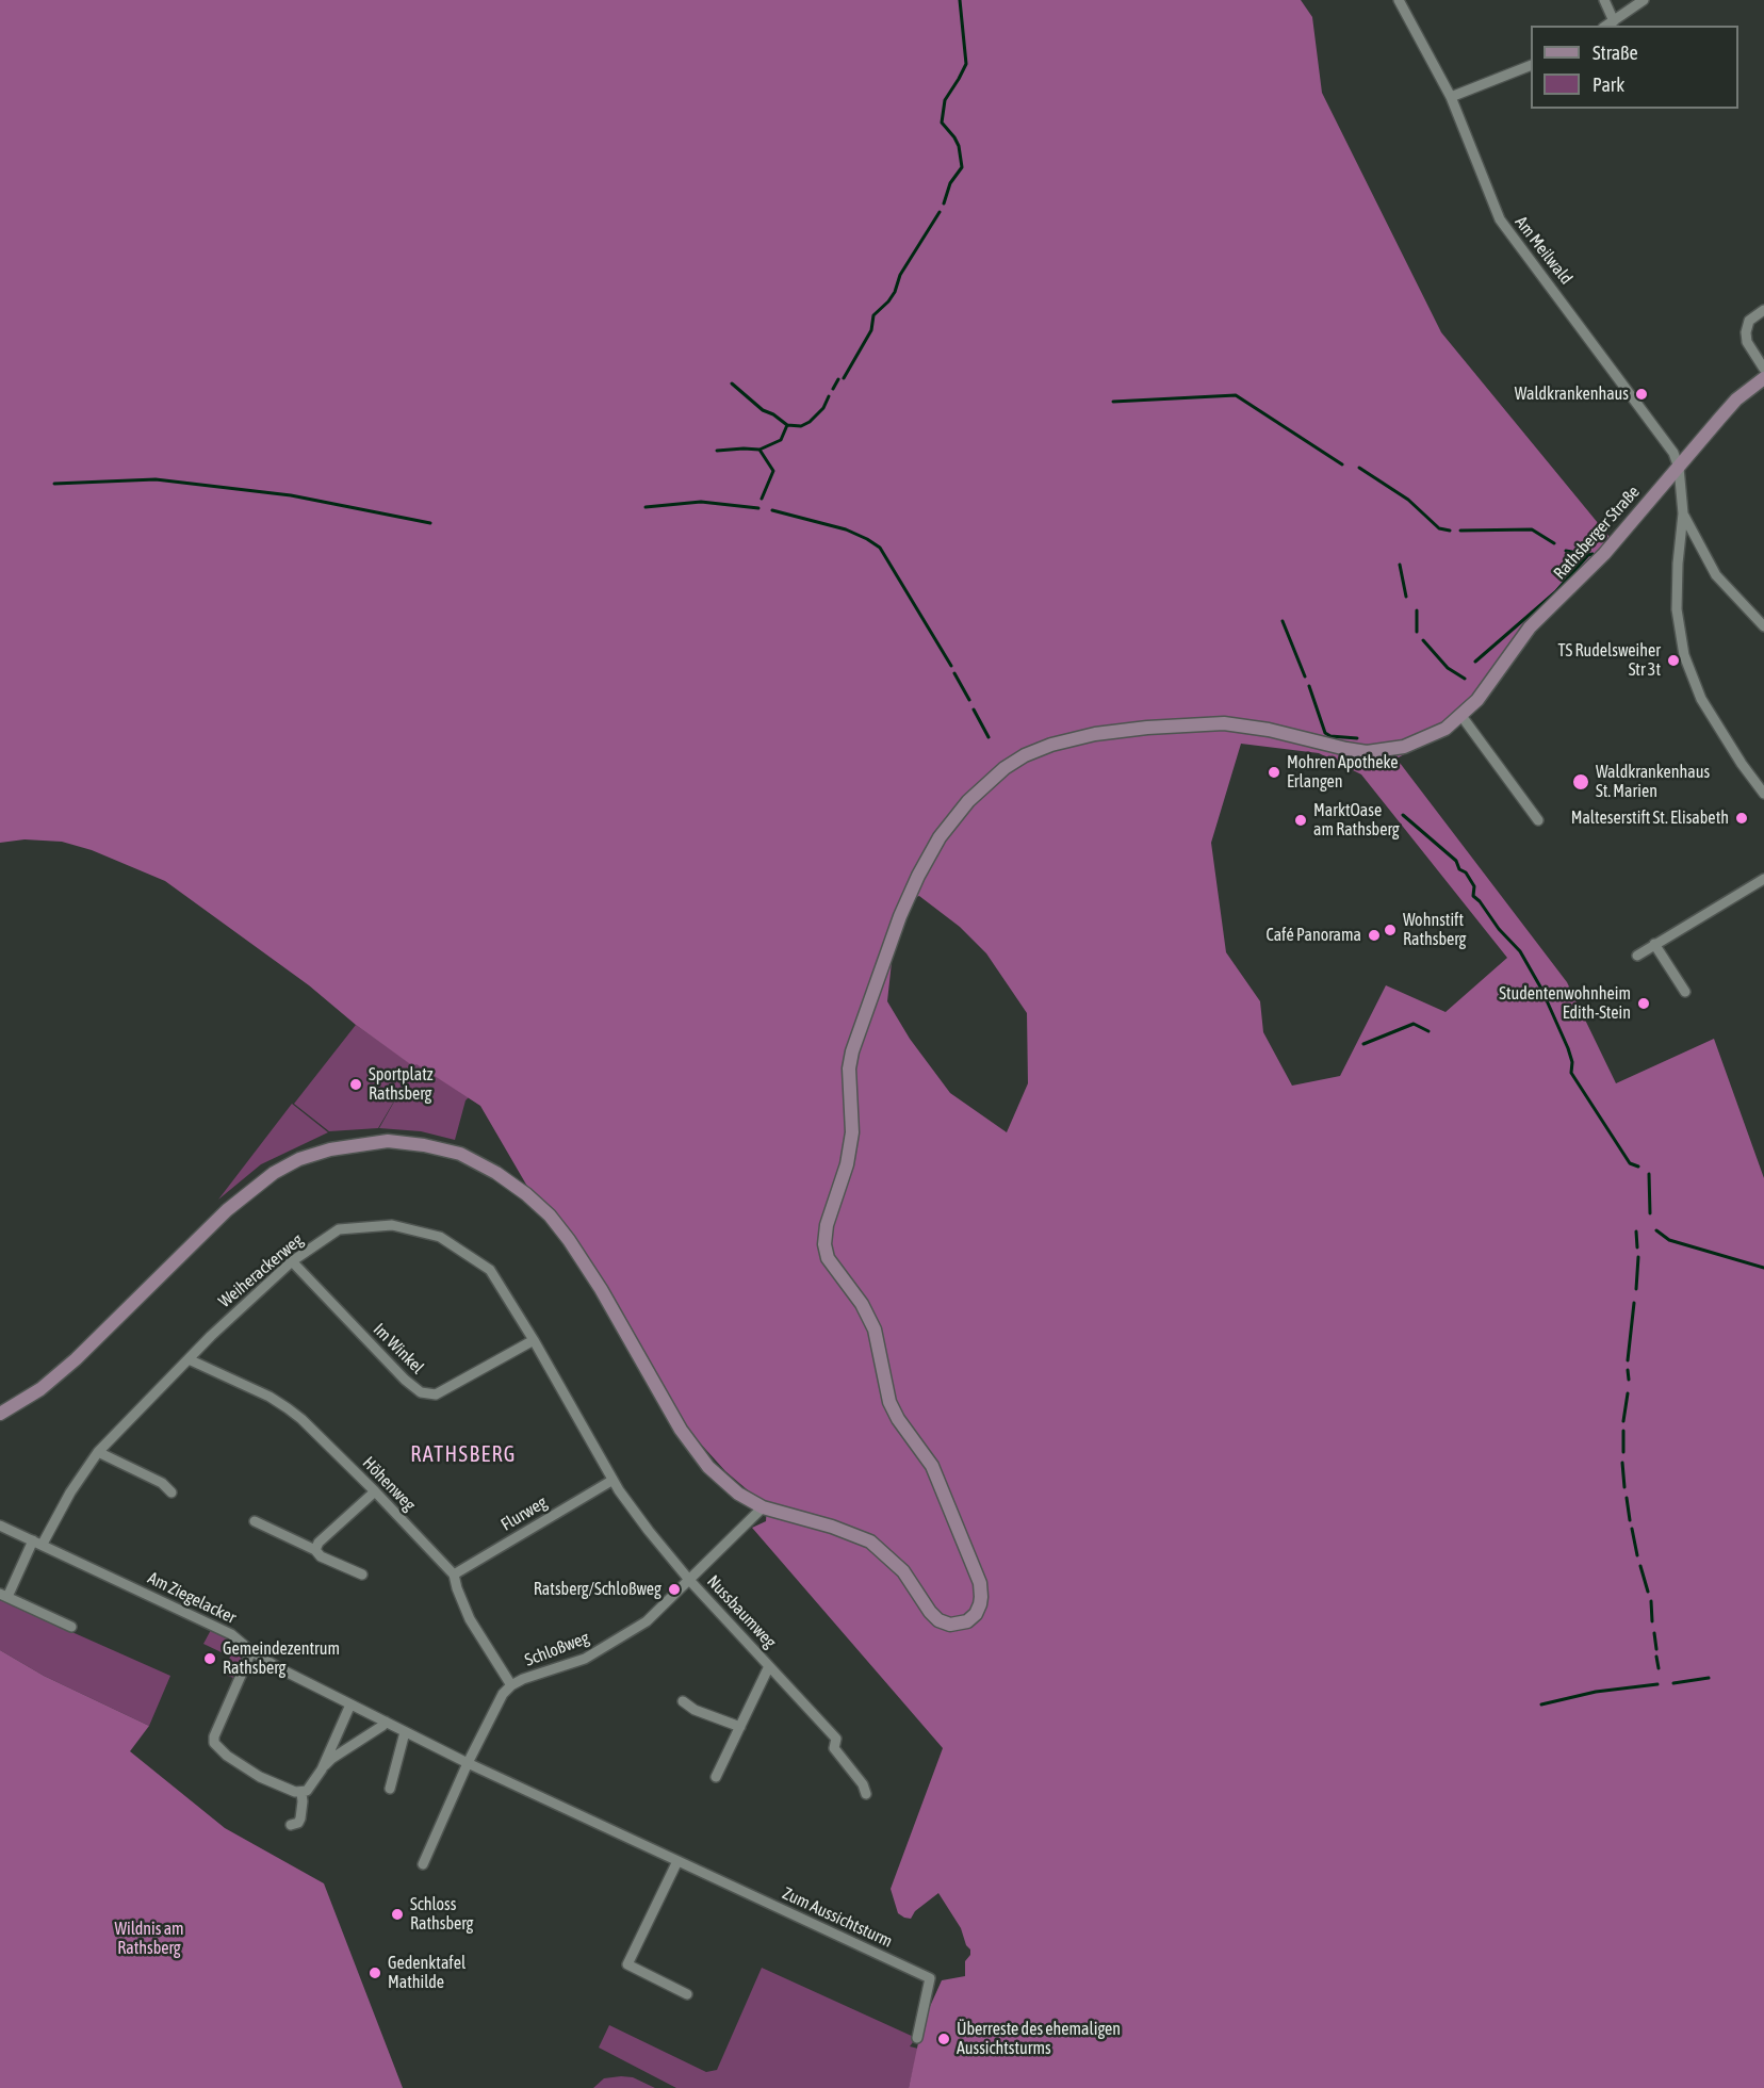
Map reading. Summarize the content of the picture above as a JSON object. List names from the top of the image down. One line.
{"streets":{"street":["Am Meilwald","Rathsberger Straße","Weiherackerweg","Im Winkel","Höhenweg","Flurweg","Am Ziegelacker","Nussbaumweg","Schloßweg","Zum Aussichtsturm"]},"crossings":[["Am Meilwald","Rathsberger Straße"],["Rathsberger Straße","Schloßweg"],["Weiherackerweg","Im Winkel"],["Weiherackerweg","Höhenweg"],["Weiherackerweg","Flurweg"],["Weiherackerweg","Am Ziegelacker"],["Weiherackerweg","Nussbaumweg"],["Weiherackerweg","Schloßweg"],["Höhenweg","Flurweg"],["Höhenweg","Schloßweg"],["Am Ziegelacker","Schloßweg"],["Am Ziegelacker","Zum Aussichtsturm"],["Nussbaumweg","Schloßweg"],["Schloßweg","Zum Aussichtsturm"]],"districts":["RATHSBERG"],"parks":["Wildnis am Rathsberg"],"places":["Waldkrankenhaus","TS Rudelsweiher Str 3t","Mohren Apotheke Erlangen","Waldkrankenhaus St. Marien","Malteserstift St. Elisabeth","MarktOase am Rathsberg","Wohnstift Rathsberg","Café Panorama","Studentenwohnheim Edith-Stein","Sportplatz Rathsberg","Ratsberg/Schloßweg","Gemeindezentrum Rathsberg","Schloss Rathsberg","Gedenktafel Mathilde","Überreste des ehemaligen Aussichtsturms"],"legend":["Straße","Park"]}
